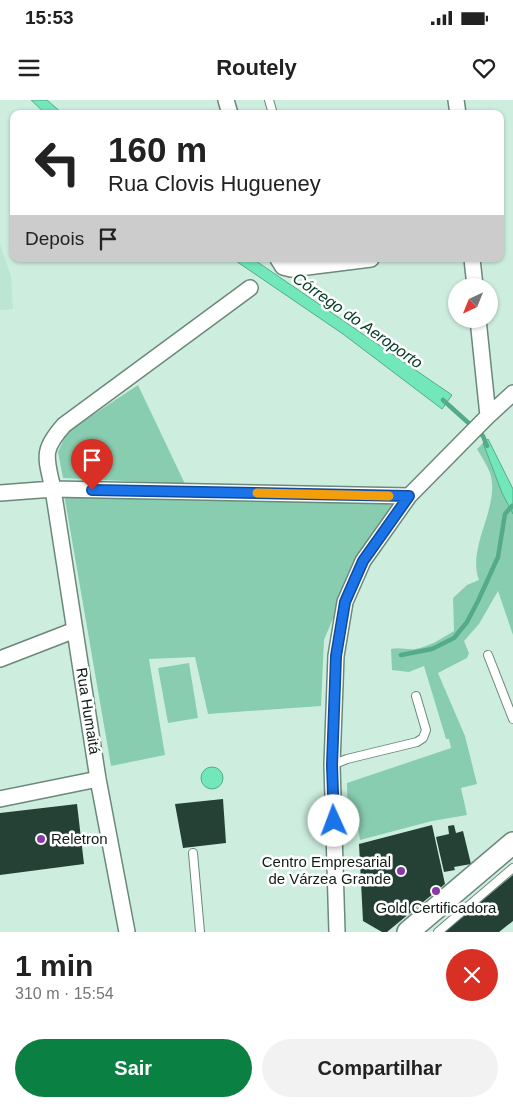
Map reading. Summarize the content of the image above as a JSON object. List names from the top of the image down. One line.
{"streets":{"street":["Rua Humaitá"]},"water":["Córrego do Aeroporto"],"places":["Reletron","Centro Empresarial de Várzea Grande","Gold Certificadora"],"north":"bottom left","page":{"status":"15:53","header":"Routely","turn":["160 m","Rua Clovis Hugueney"],"then":"Depois","heading":["1 min","310 m · 15:54"],"buttons":["Sair","Compartilhar"]}}
